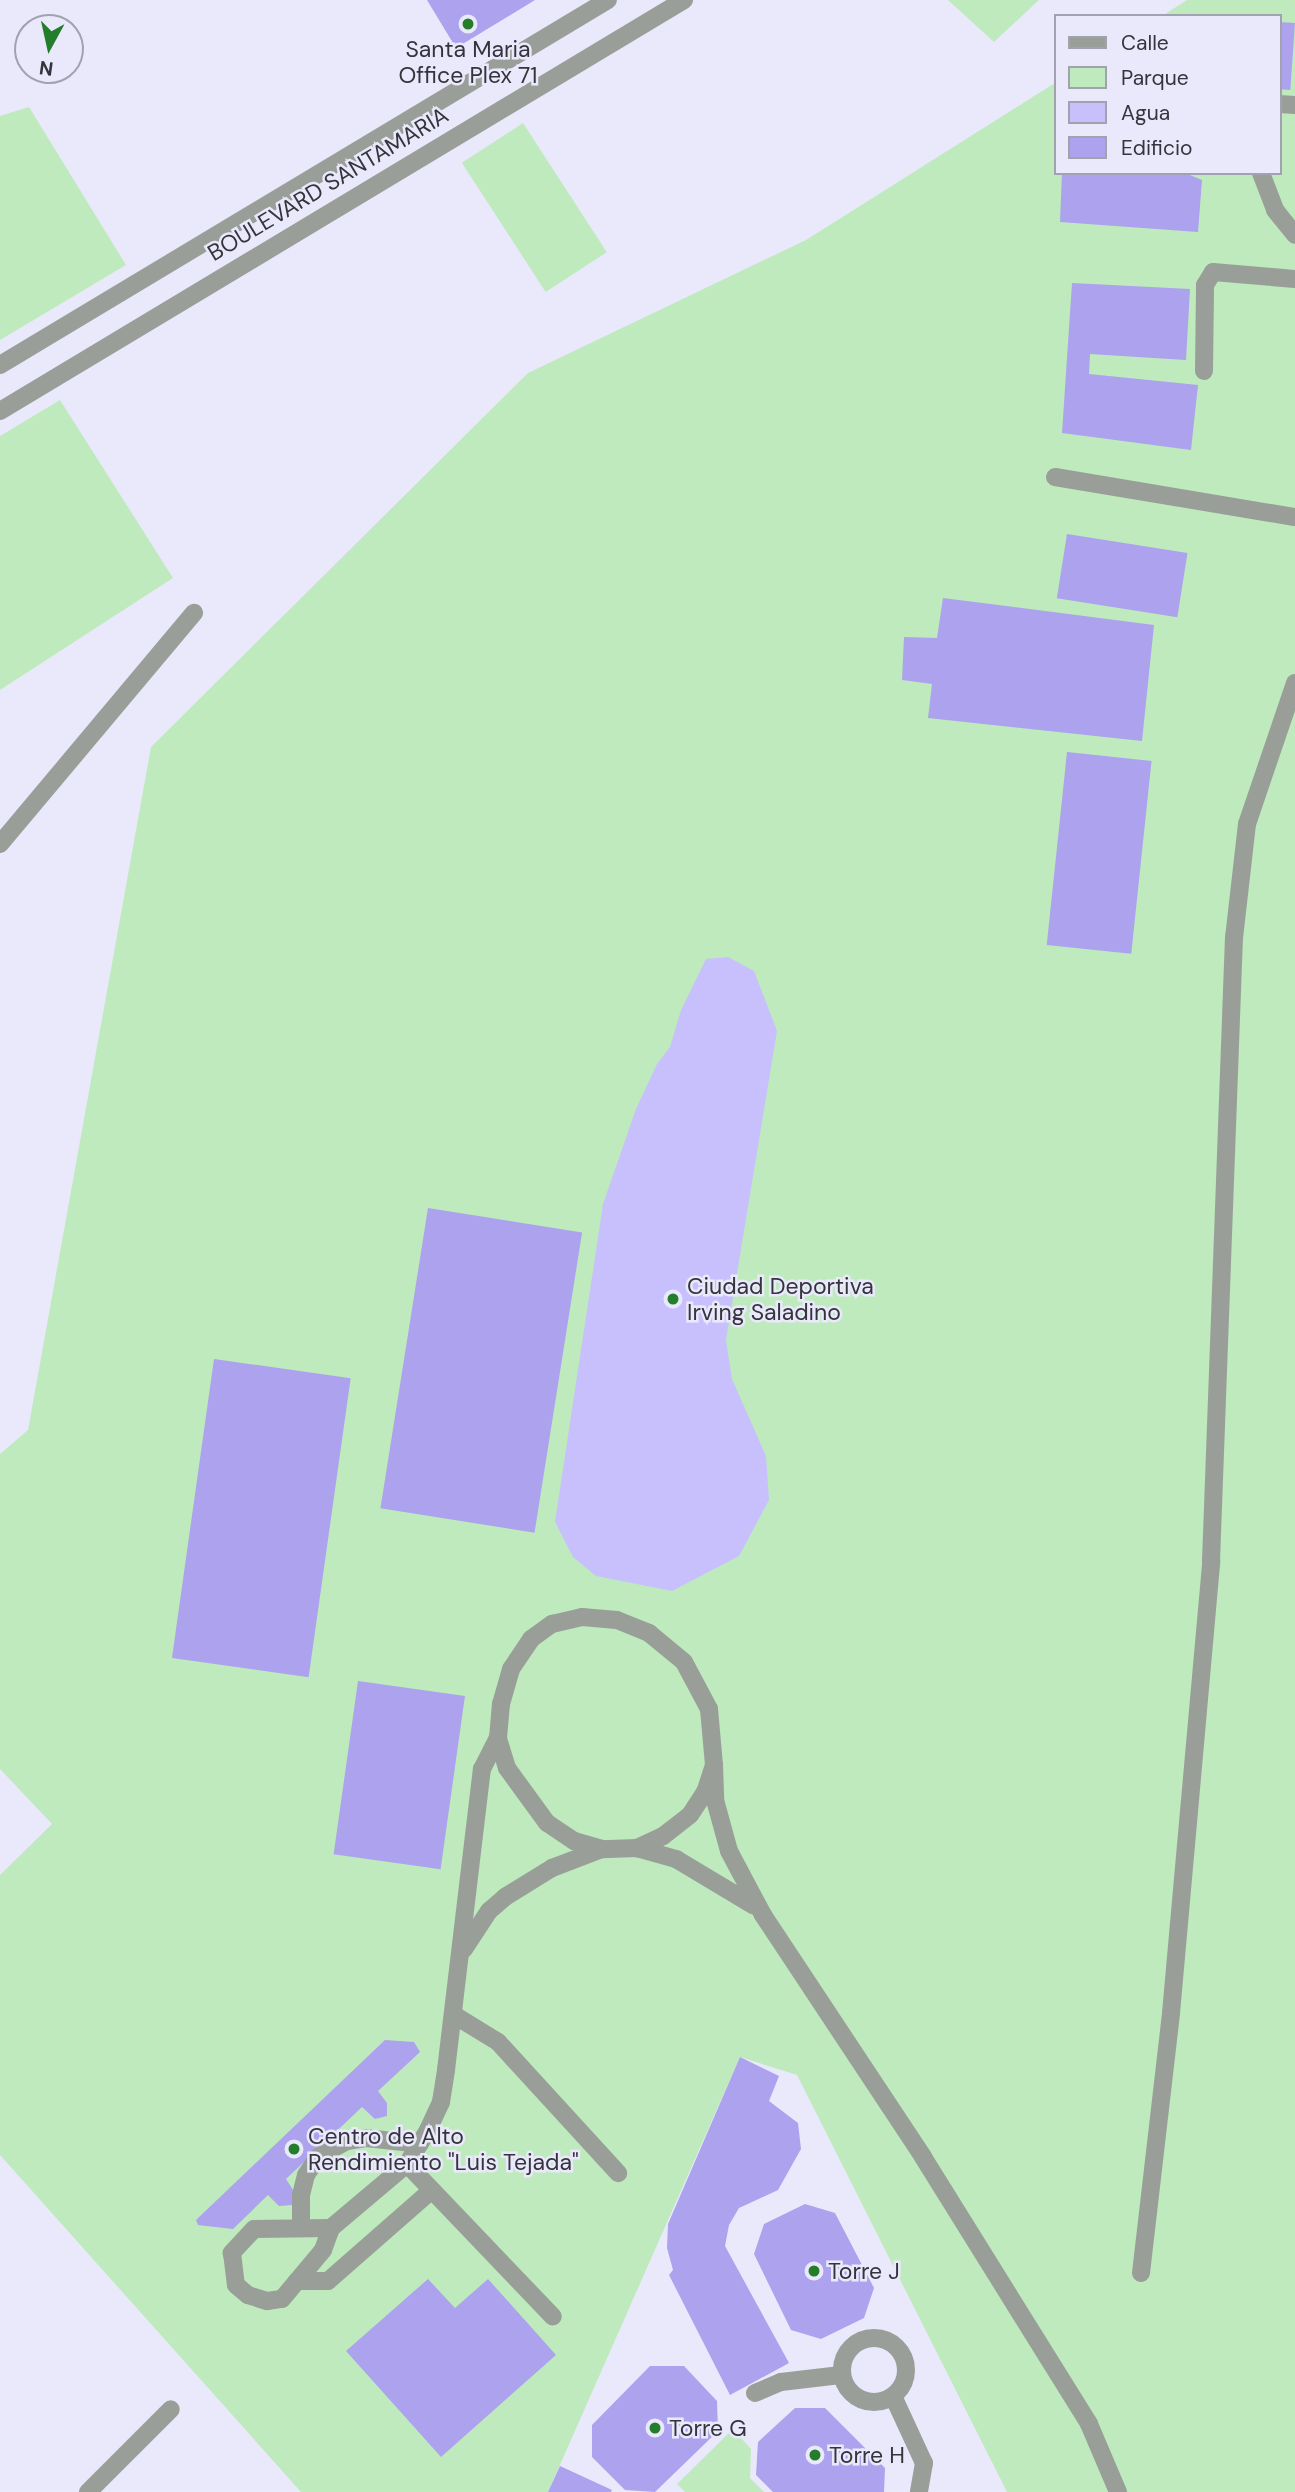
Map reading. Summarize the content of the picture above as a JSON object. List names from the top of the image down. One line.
{"streets":{"street":["BOULEVARD SANTAMARIA"]},"places":["Santa Maria Office Plex 71","Ciudad Deportiva Irving Saladino","Centro de Alto Rendimiento \"Luis Tejada\"","Torre J","Torre G","Torre H"],"legend":["Calle","Parque","Agua","Edificio"],"north":"bottom"}
